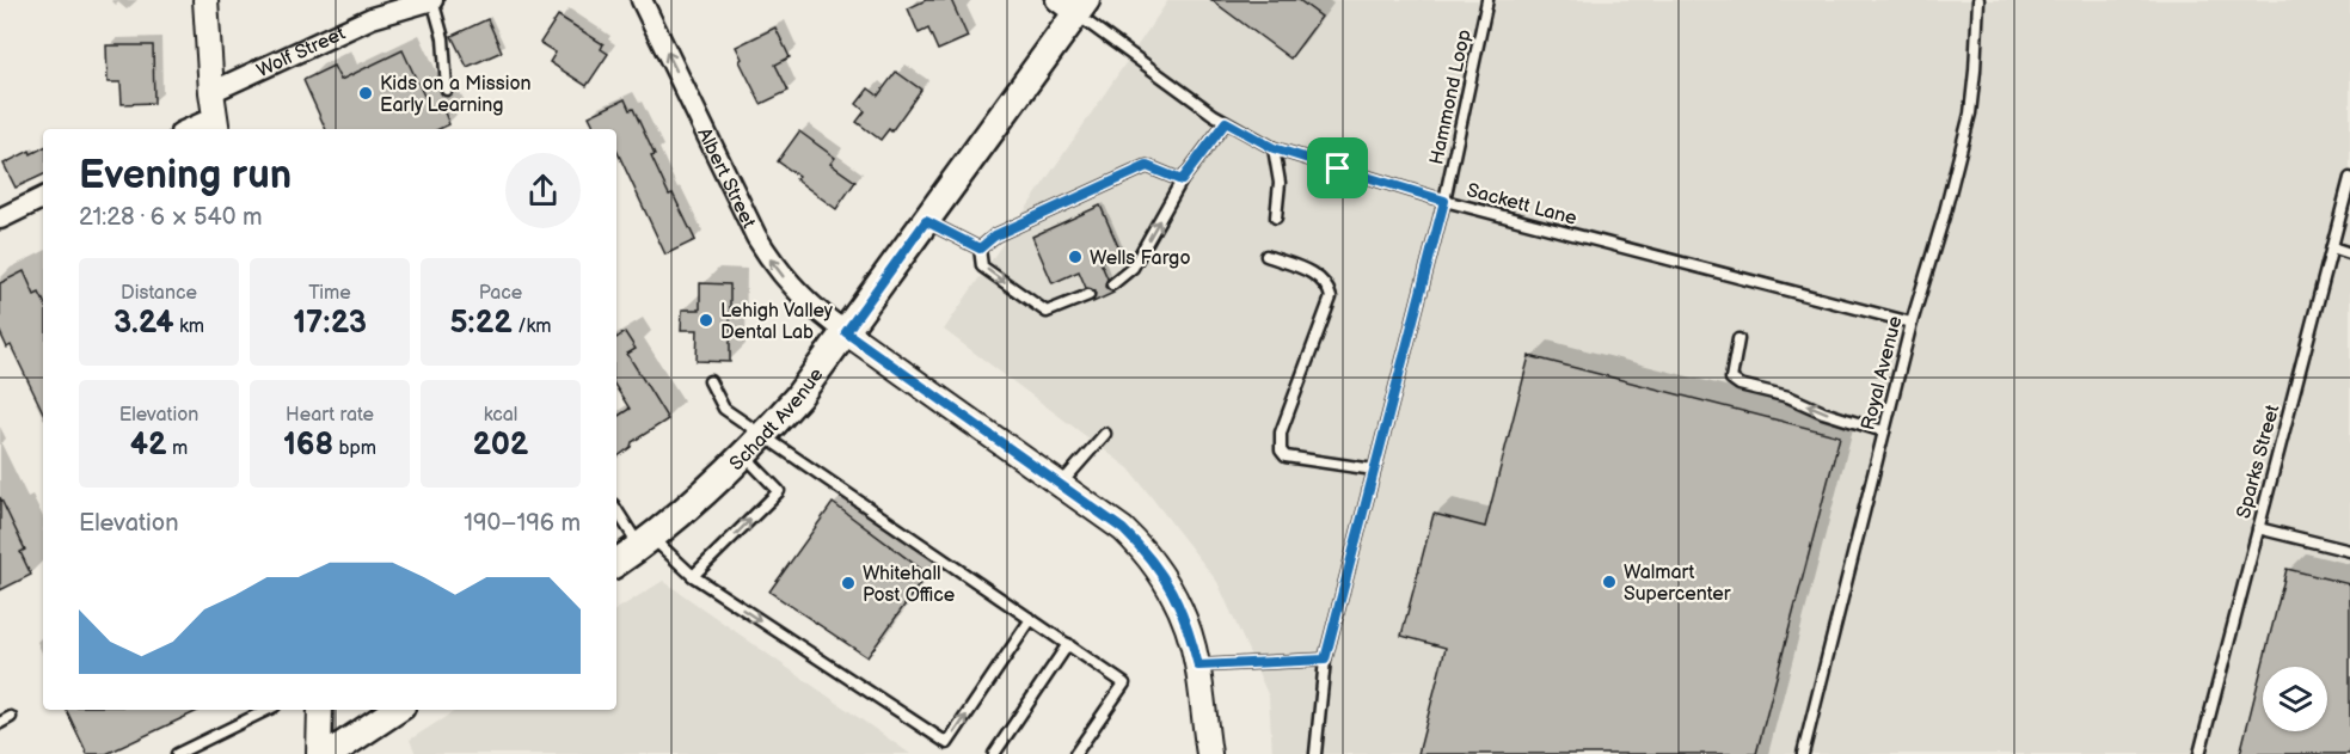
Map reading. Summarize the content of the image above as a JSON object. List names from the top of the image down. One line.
{"streets":{"main road":["Schadt Avenue"],"street":["Wolf Street","Albert Street"],"lane":["Hammond Loop","Sackett Lane","Royal Avenue","Sparks Street"]},"crossings":[["Hammond Loop","Sackett Lane"],["Albert Street","Schadt Avenue"],["Sackett Lane","Royal Avenue"],["Sackett Lane","Schadt Avenue"]],"one_way":["Albert Street"],"places":["Kids on a Mission Early Learning","Wells Fargo","Lehigh Valley Dental Lab","Walmart Supercenter","Whitehall Post Office"],"page":{"heading":["Evening run","21:28 · 6 × 540 m"],"stats":[["Distance","3.24 km"],["Time","17:23"],["Pace","5:22 /km"],["Elevation","42 m"],["Heart rate","168 bpm"],["kcal","202"]],"chart":["Elevation","190–196 m"]}}
